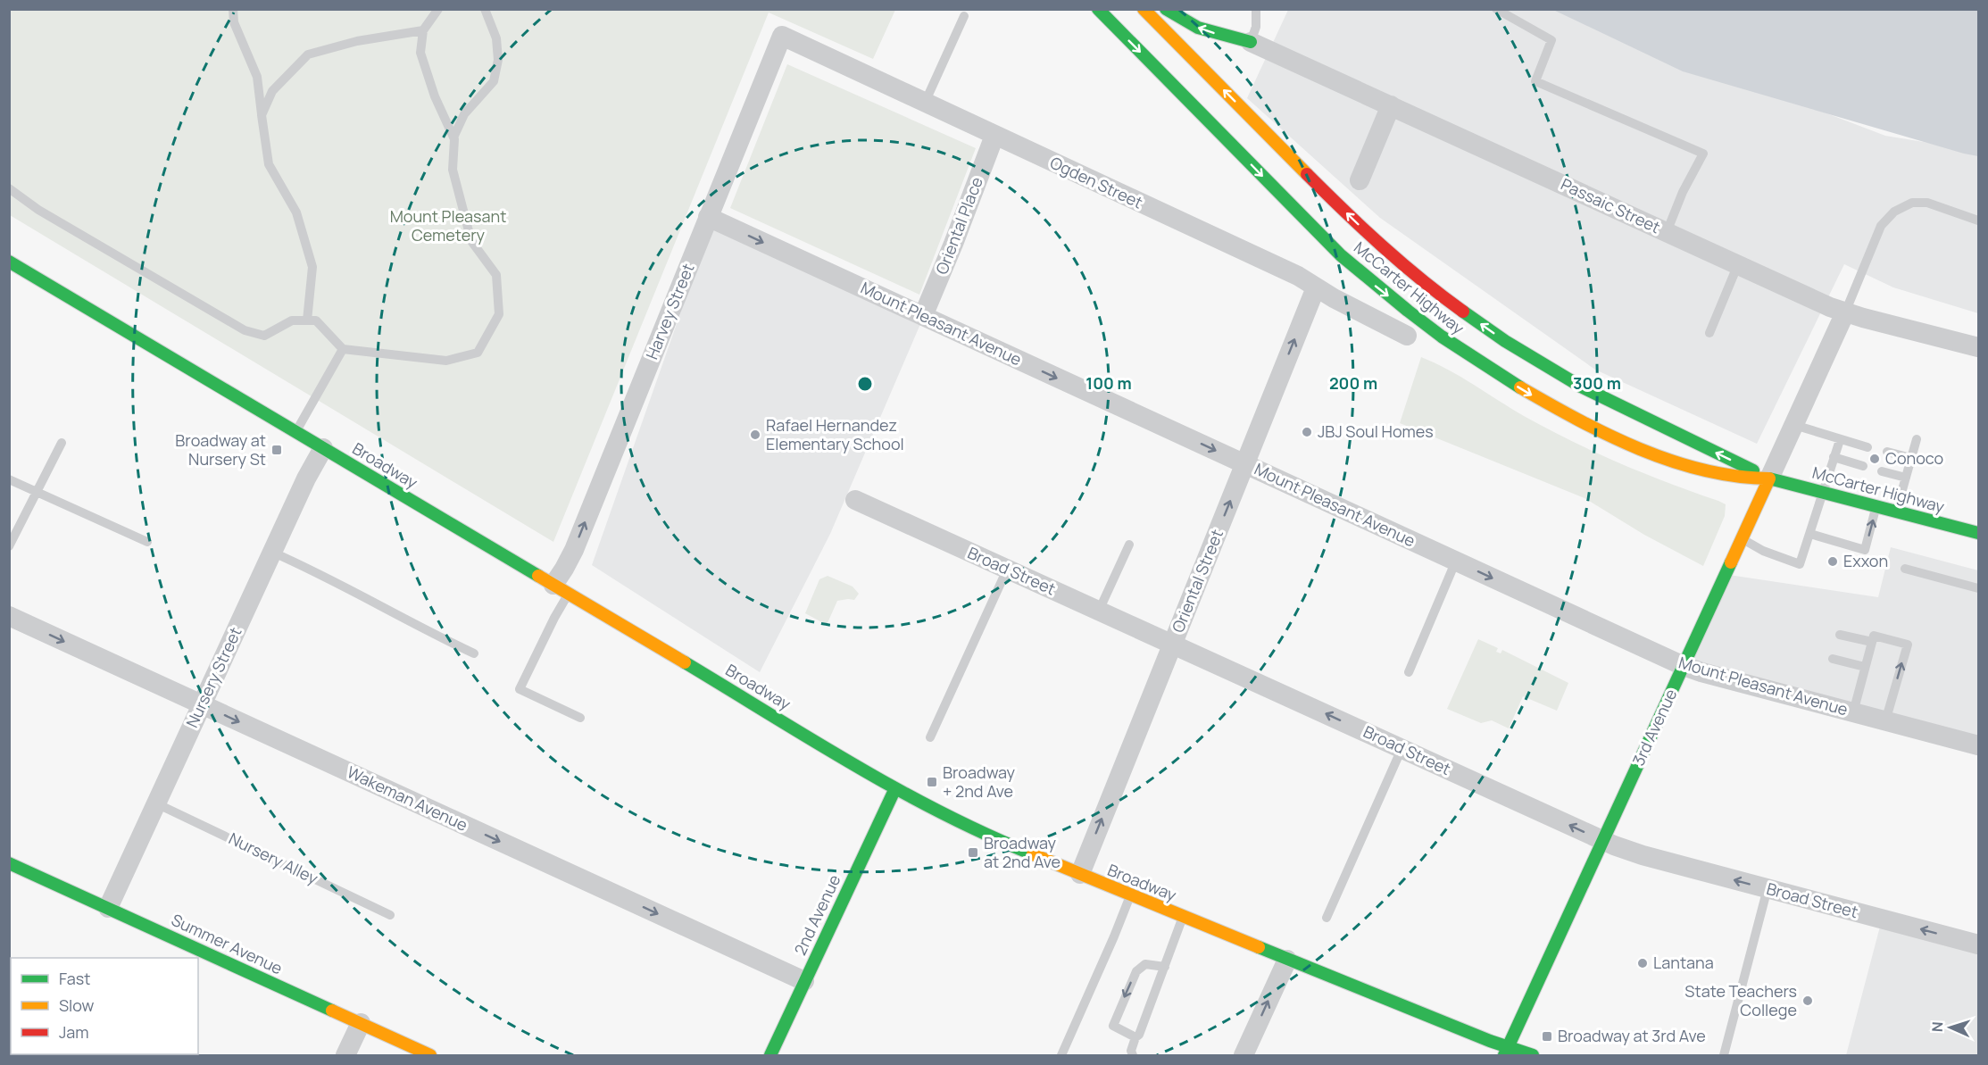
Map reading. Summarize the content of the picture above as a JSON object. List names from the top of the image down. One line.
{"streets":{"main road":["McCarter Highway","Broadway","3rd Avenue","2nd Avenue","Summer Avenue"],"street":["Ogden Street","Passaic Street","Oriental Place","Harvey Street","Mount Pleasant Avenue","Broad Street","Oriental Street","Nursery Street","Wakeman Avenue"],"lane":["Nursery Alley"]},"crossings":[["Ogden Street","Oriental Place"],["Ogden Street","Harvey Street"],["Ogden Street","Oriental Street"],["Passaic Street","3rd Avenue"],["Oriental Place","Mount Pleasant Avenue"],["McCarter Highway","3rd Avenue"],["Harvey Street","Mount Pleasant Avenue"],["Harvey Street","Broadway"],["Mount Pleasant Avenue","Oriental Street"],["Mount Pleasant Avenue","3rd Avenue"],["Broadway","Oriental Street"],["Broadway","Nursery Street"],["Broadway","3rd Avenue"],["Broadway","2nd Avenue"],["Broad Street","Oriental Street"],["Broad Street","3rd Avenue"],["Nursery Street","Wakeman Avenue"],["Nursery Street","Nursery Alley"],["Nursery Street","Summer Avenue"],["Wakeman Avenue","2nd Avenue"]],"one_way":["Harvey Street","Mount Pleasant Avenue","Broad Street","Oriental Street","Wakeman Avenue"],"parks":["Mount Pleasant Cemetery"],"places":{"other":["JBJ Soul Homes","Rafael Hernandez Elementary School","Conoco","Exxon","Lantana","State Teachers College"],"transit":["Broadway at Nursery St","Broadway + 2nd Ave","Broadway at 2nd Ave","Broadway at 3rd Ave"]},"legend":["Fast","Slow","Jam"],"north":"left","rings":["100 m","200 m","300 m"]}
